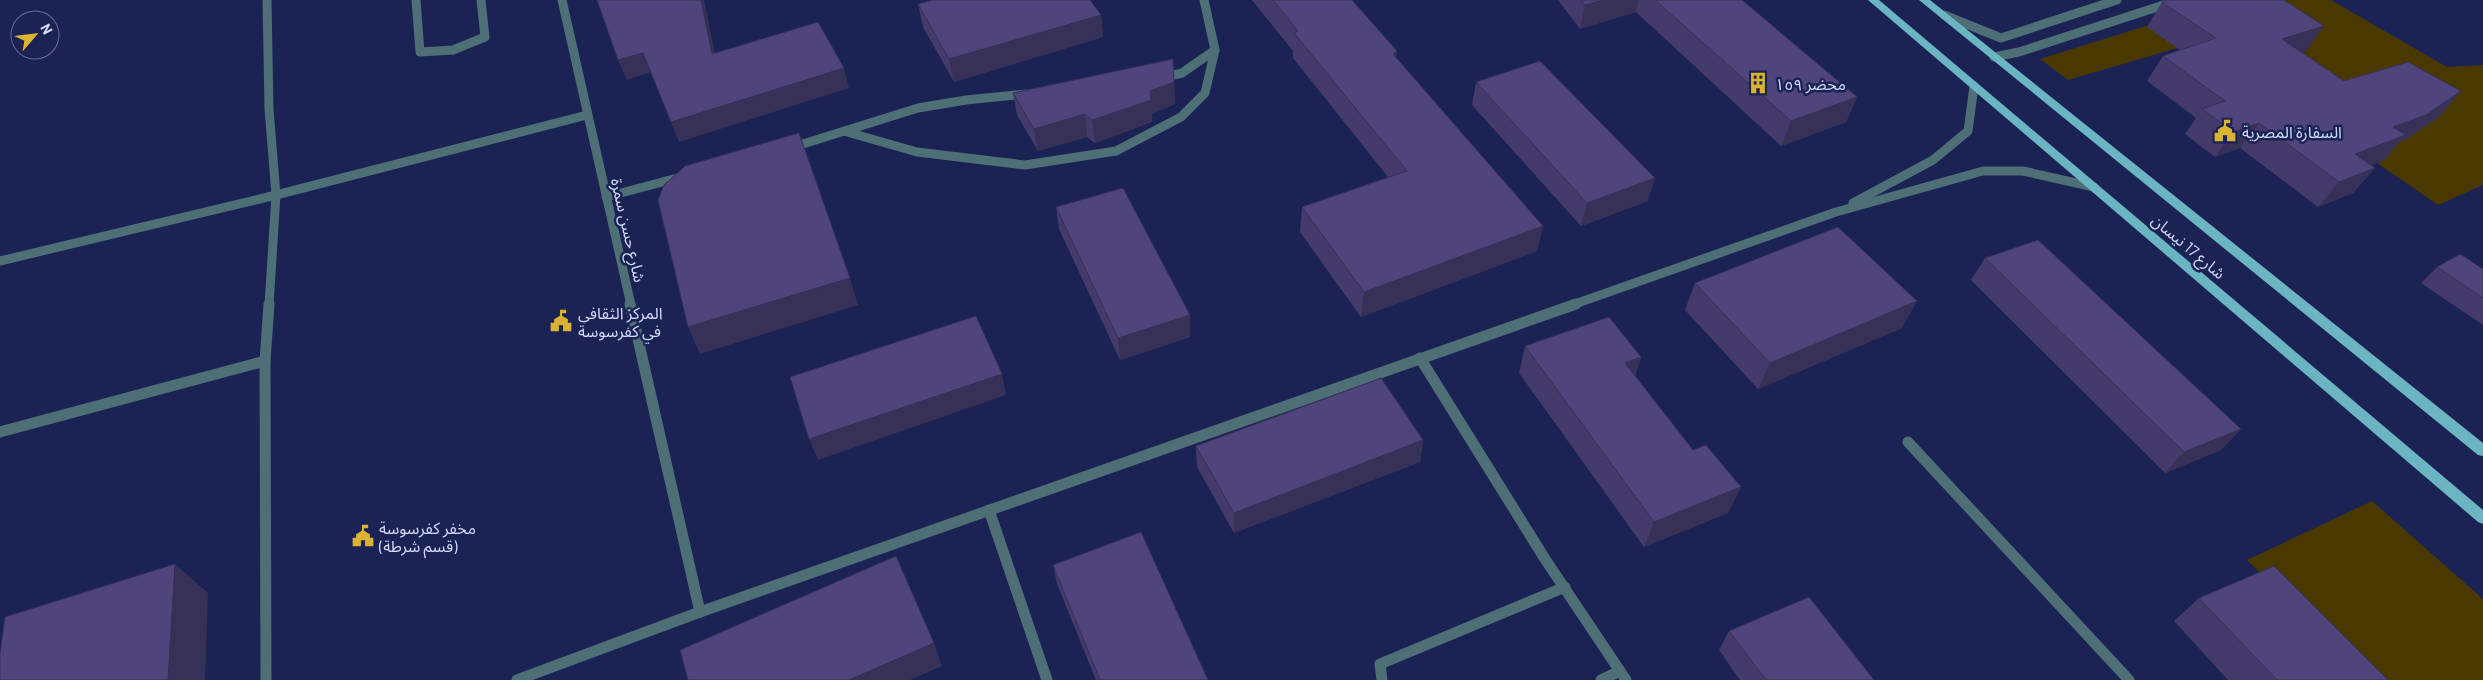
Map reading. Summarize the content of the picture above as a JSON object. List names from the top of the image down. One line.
{"streets":{"main road":["شارع 17 نيسان"],"street":["شارع حسن سمرة"]},"places":{"building":["محضر ١٥٩"],"public building":["السفارة المصرية","المركز الثقافي في كفرسوسة","مخفر كفرسوسة (قسم شرطة)"]},"north":"top right"}
